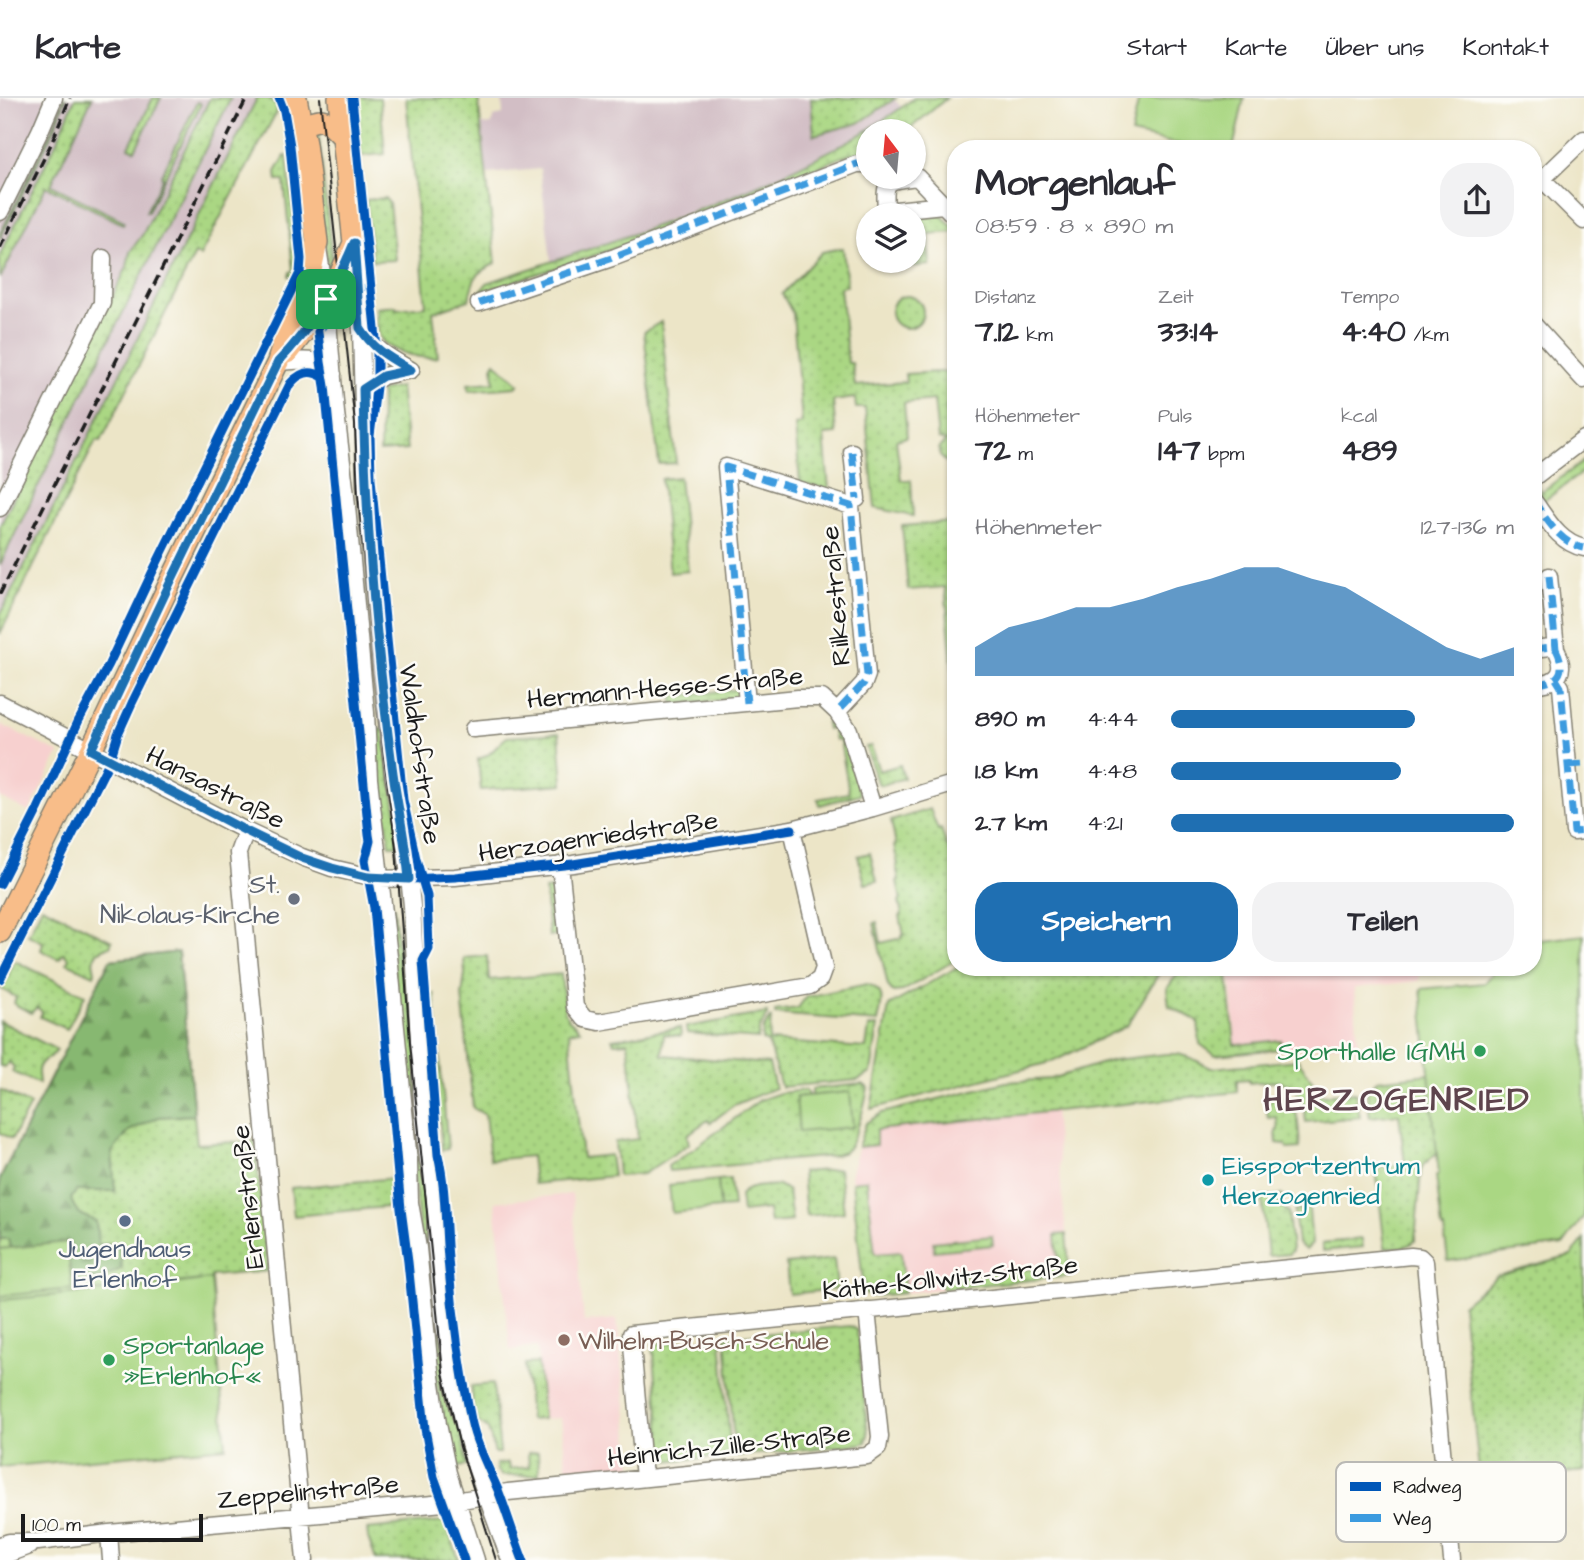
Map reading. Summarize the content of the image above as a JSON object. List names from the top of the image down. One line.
{"streets":{"main road":["Waldhofstraße"],"street":["Rilkestraße","Hermann-Hesse-Straße","Hansastraße","Herzogenriedstraße","Erlenstraße","Käthe-Kollwitz-Straße","Heinrich-Zille-Straße","Zeppelinstraße"]},"crossings":[["Rilkestraße","Hermann-Hesse-Straße"],["Hermann-Hesse-Straße","Herzogenriedstraße"],["Waldhofstraße","Hansastraße"],["Waldhofstraße","Herzogenriedstraße"],["Waldhofstraße","Heinrich-Zille-Straße"],["Waldhofstraße","Zeppelinstraße"],["Hansastraße","Herzogenriedstraße"],["Hansastraße","Erlenstraße"],["Erlenstraße","Zeppelinstraße"],["Käthe-Kollwitz-Straße","Heinrich-Zille-Straße"]],"districts":["HERZOGENRIED"],"places":["St. Nikolaus-Kirche","Sporthalle IGMH","Eissportzentrum Herzogenried","Jugendhaus Erlenhof","Wilhelm-Busch-Schule","Sportanlage »Erlenhof«"],"legend":["Radweg","Weg"],"scale_bar":"100 m","north":"top","page":{"header":"Karte","nav":["Start","Karte","Über uns","Kontakt"],"heading":["Morgenlauf","08:59 · 8 × 890 m"],"stats":[["Distanz","7.12 km"],["Zeit","33:14"],["Tempo","4:40 /km"],["Höhenmeter","72 m"],["Puls","147 bpm"],["kcal","489"]],"chart":["Höhenmeter","127–136 m"],"list":[{"name":"890 m","note":"4:44"},{"name":"1.8 km","note":"4:48"},{"name":"2.7 km","note":"4:21"}],"buttons":["Speichern","Teilen"],"scale":"100 m"}}
